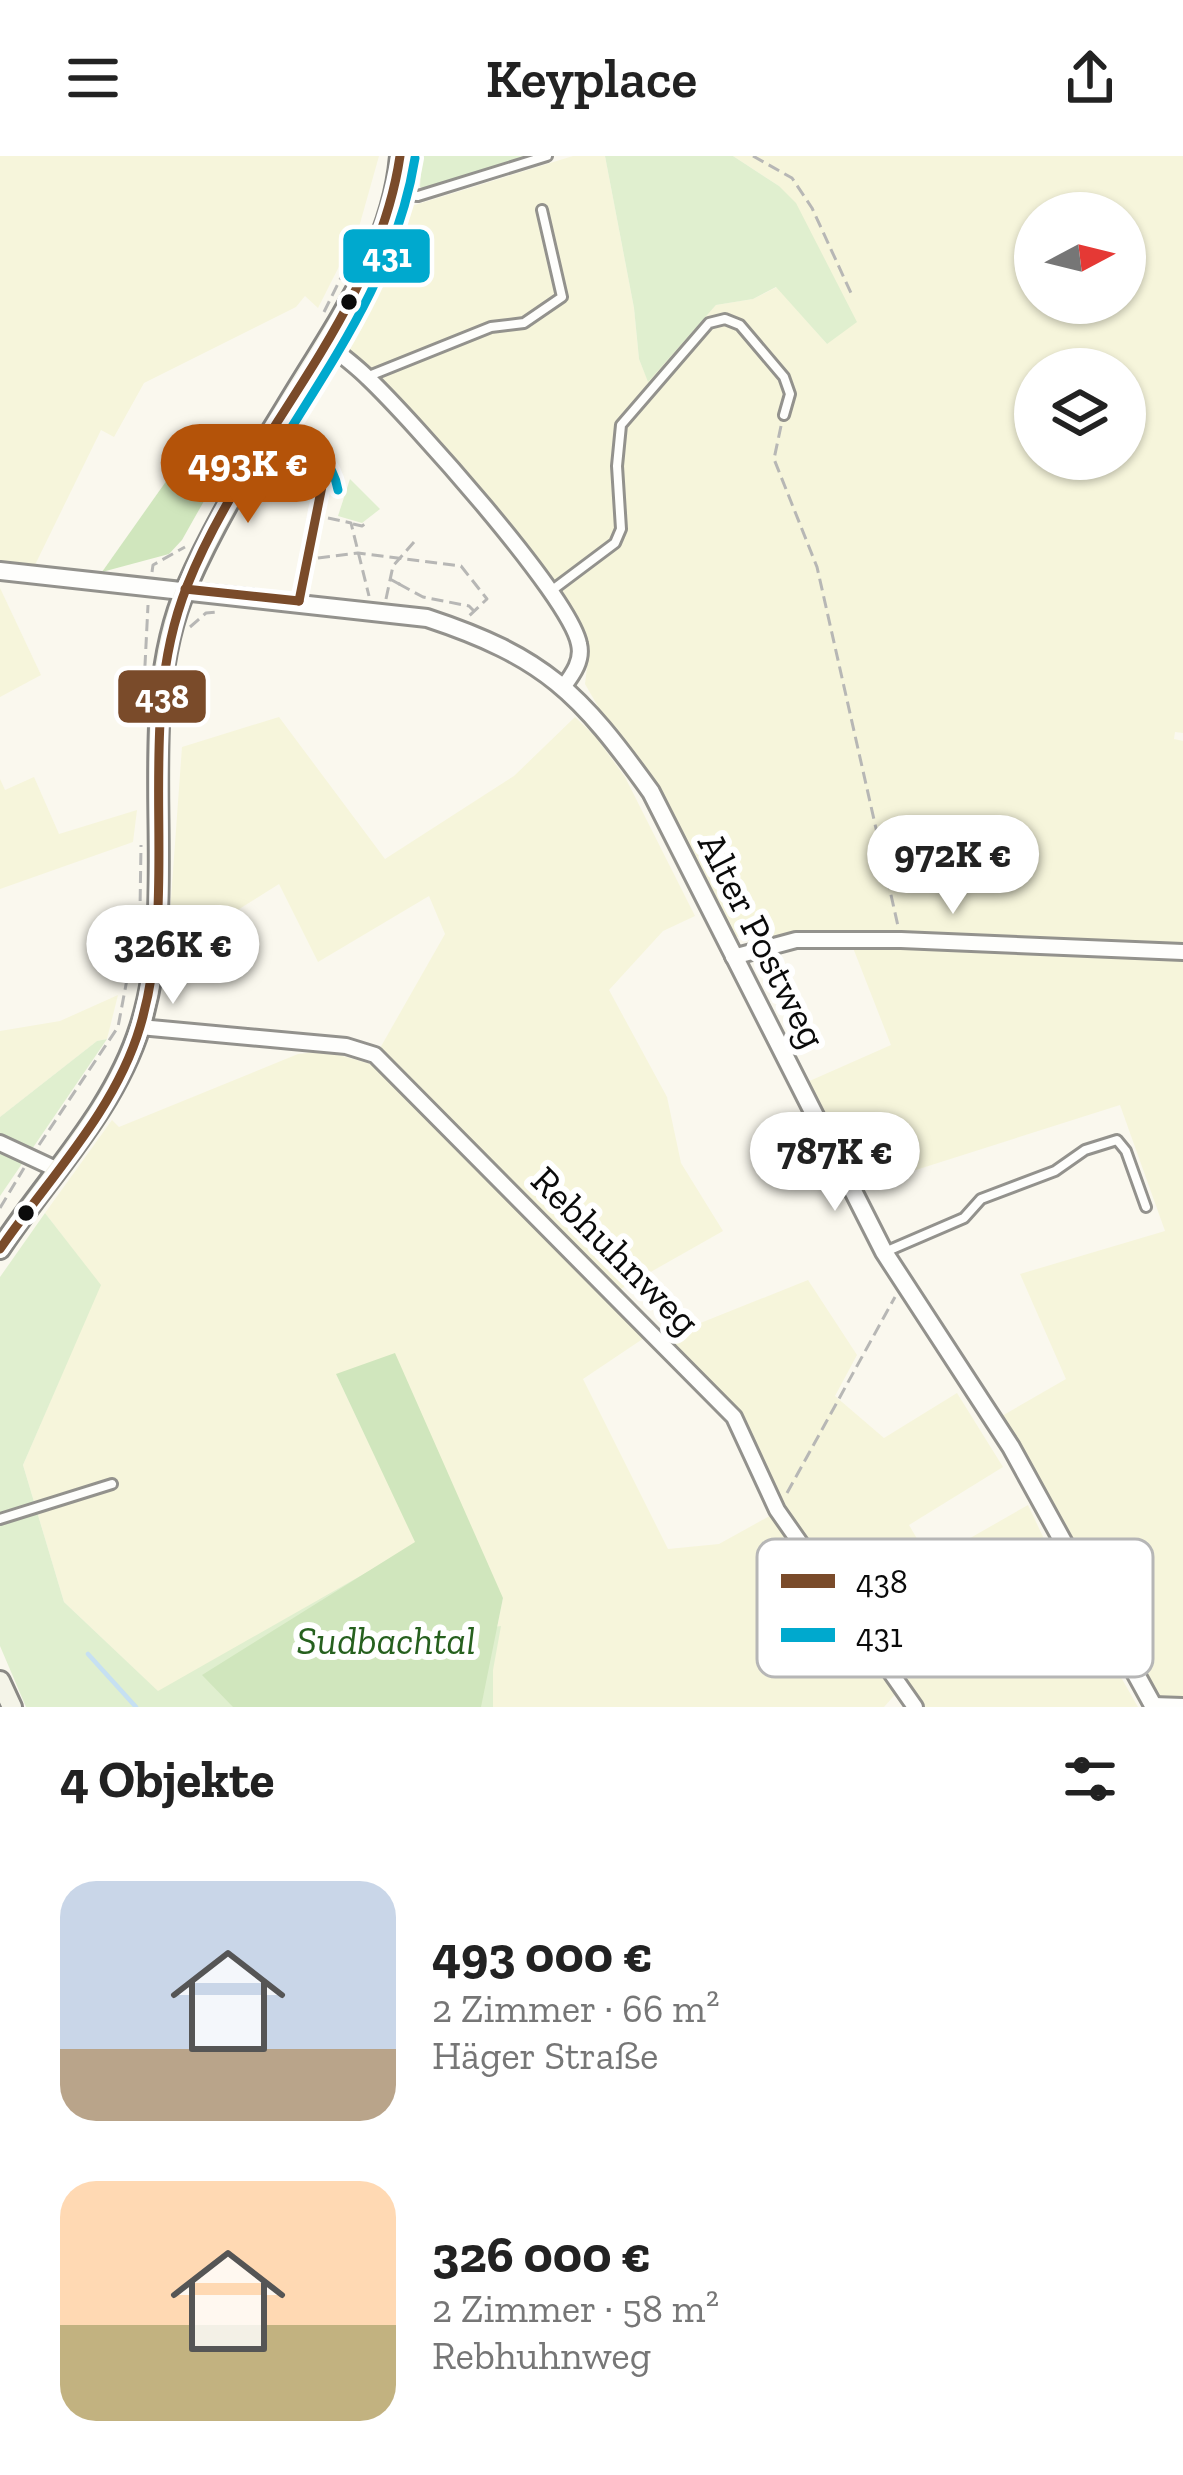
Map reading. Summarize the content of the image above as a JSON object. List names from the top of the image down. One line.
{"streets":{"street":["Alter Postweg","Rebhuhnweg"]},"parks":["Sudbachtal"],"lines":["transit line 438","transit line 431"],"legend":["438","431"],"north":"right","page":{"header":"Keyplace","price":["493K €","972K €","326K €","787K €"],"heading":"4 Objekte","list":[{"name":"493 000 €","note":"2 Zimmer · 66 m² · Häger Straße"},{"name":"326 000 €","note":"2 Zimmer · 58 m² · Rebhuhnweg"}]}}
